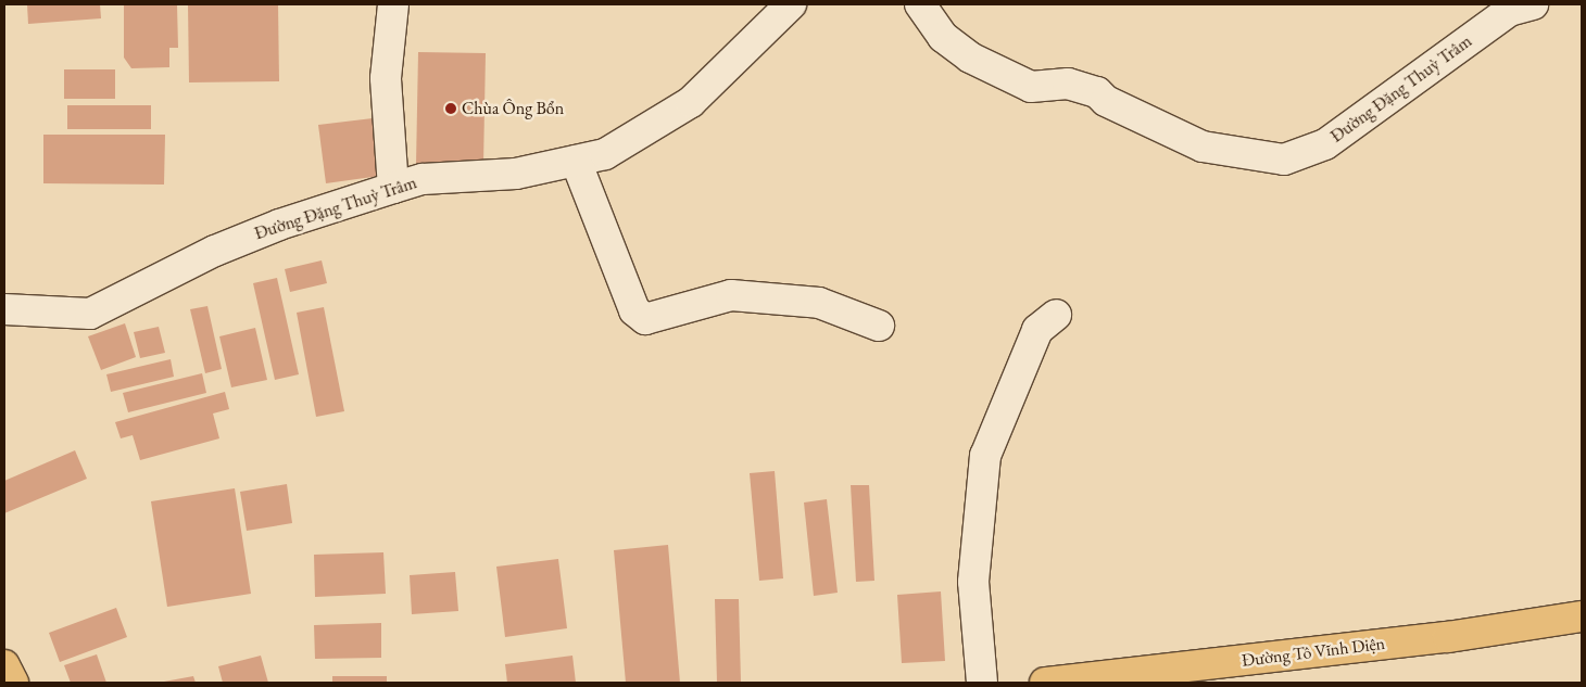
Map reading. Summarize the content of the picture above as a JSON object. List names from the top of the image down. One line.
{"streets":{"main road":["Đường Tô Vĩnh Diện"],"street":["Đường Đặng Thuỳ Trâm"]},"places":["Chùa Ông Bổn"]}
